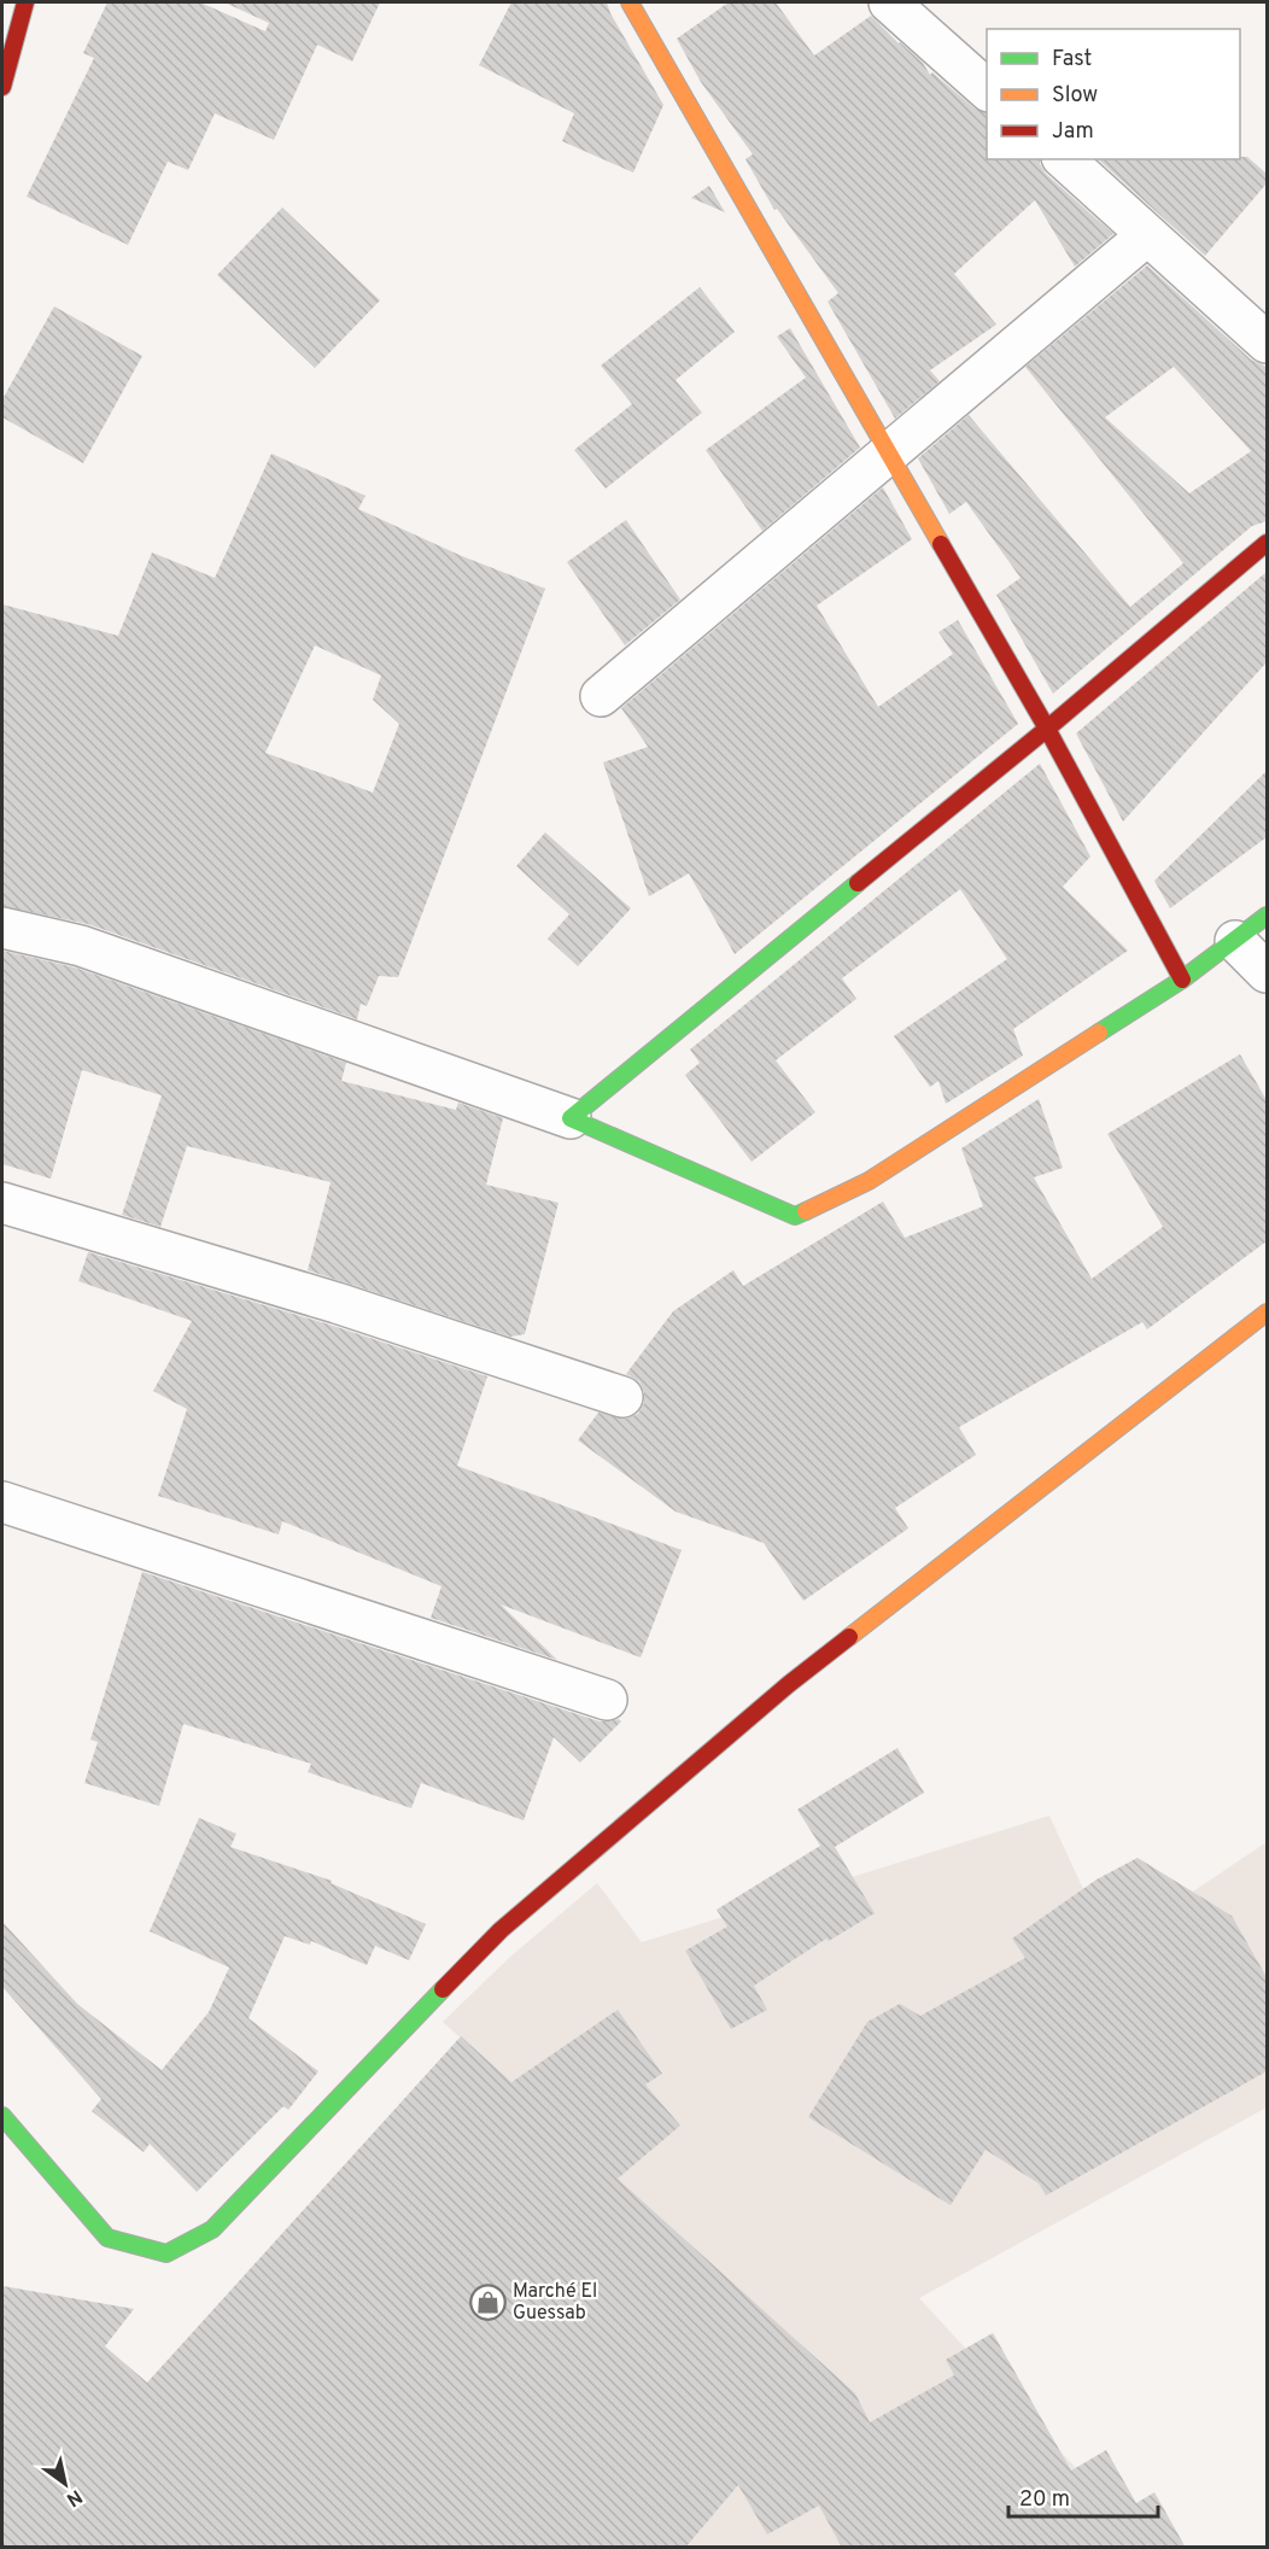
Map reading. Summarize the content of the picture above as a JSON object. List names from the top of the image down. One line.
{"places":{"shop":["Marché El Guessab"]},"legend":["Fast","Slow","Jam"],"scale_bar":"20 m","north":"bottom right"}
